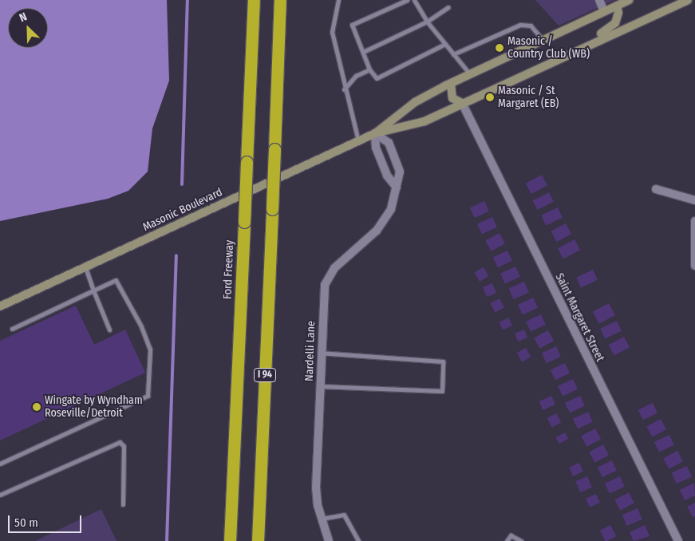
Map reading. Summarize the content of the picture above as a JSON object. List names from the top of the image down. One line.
{"streets":{"highway":["Ford Freeway","I 94"],"main road":["Masonic Boulevard"],"street":["Saint Margaret Street","Nardelli Lane"]},"crossings":[["Masonic Boulevard","Saint Margaret Street"],["Masonic Boulevard","Nardelli Lane"]],"places":["Masonic / Country Club (WB)","Masonic / St Margaret (EB)","Wingate by Wyndham Roseville/Detroit"],"scale_bar":"50 m","north":"top left"}
